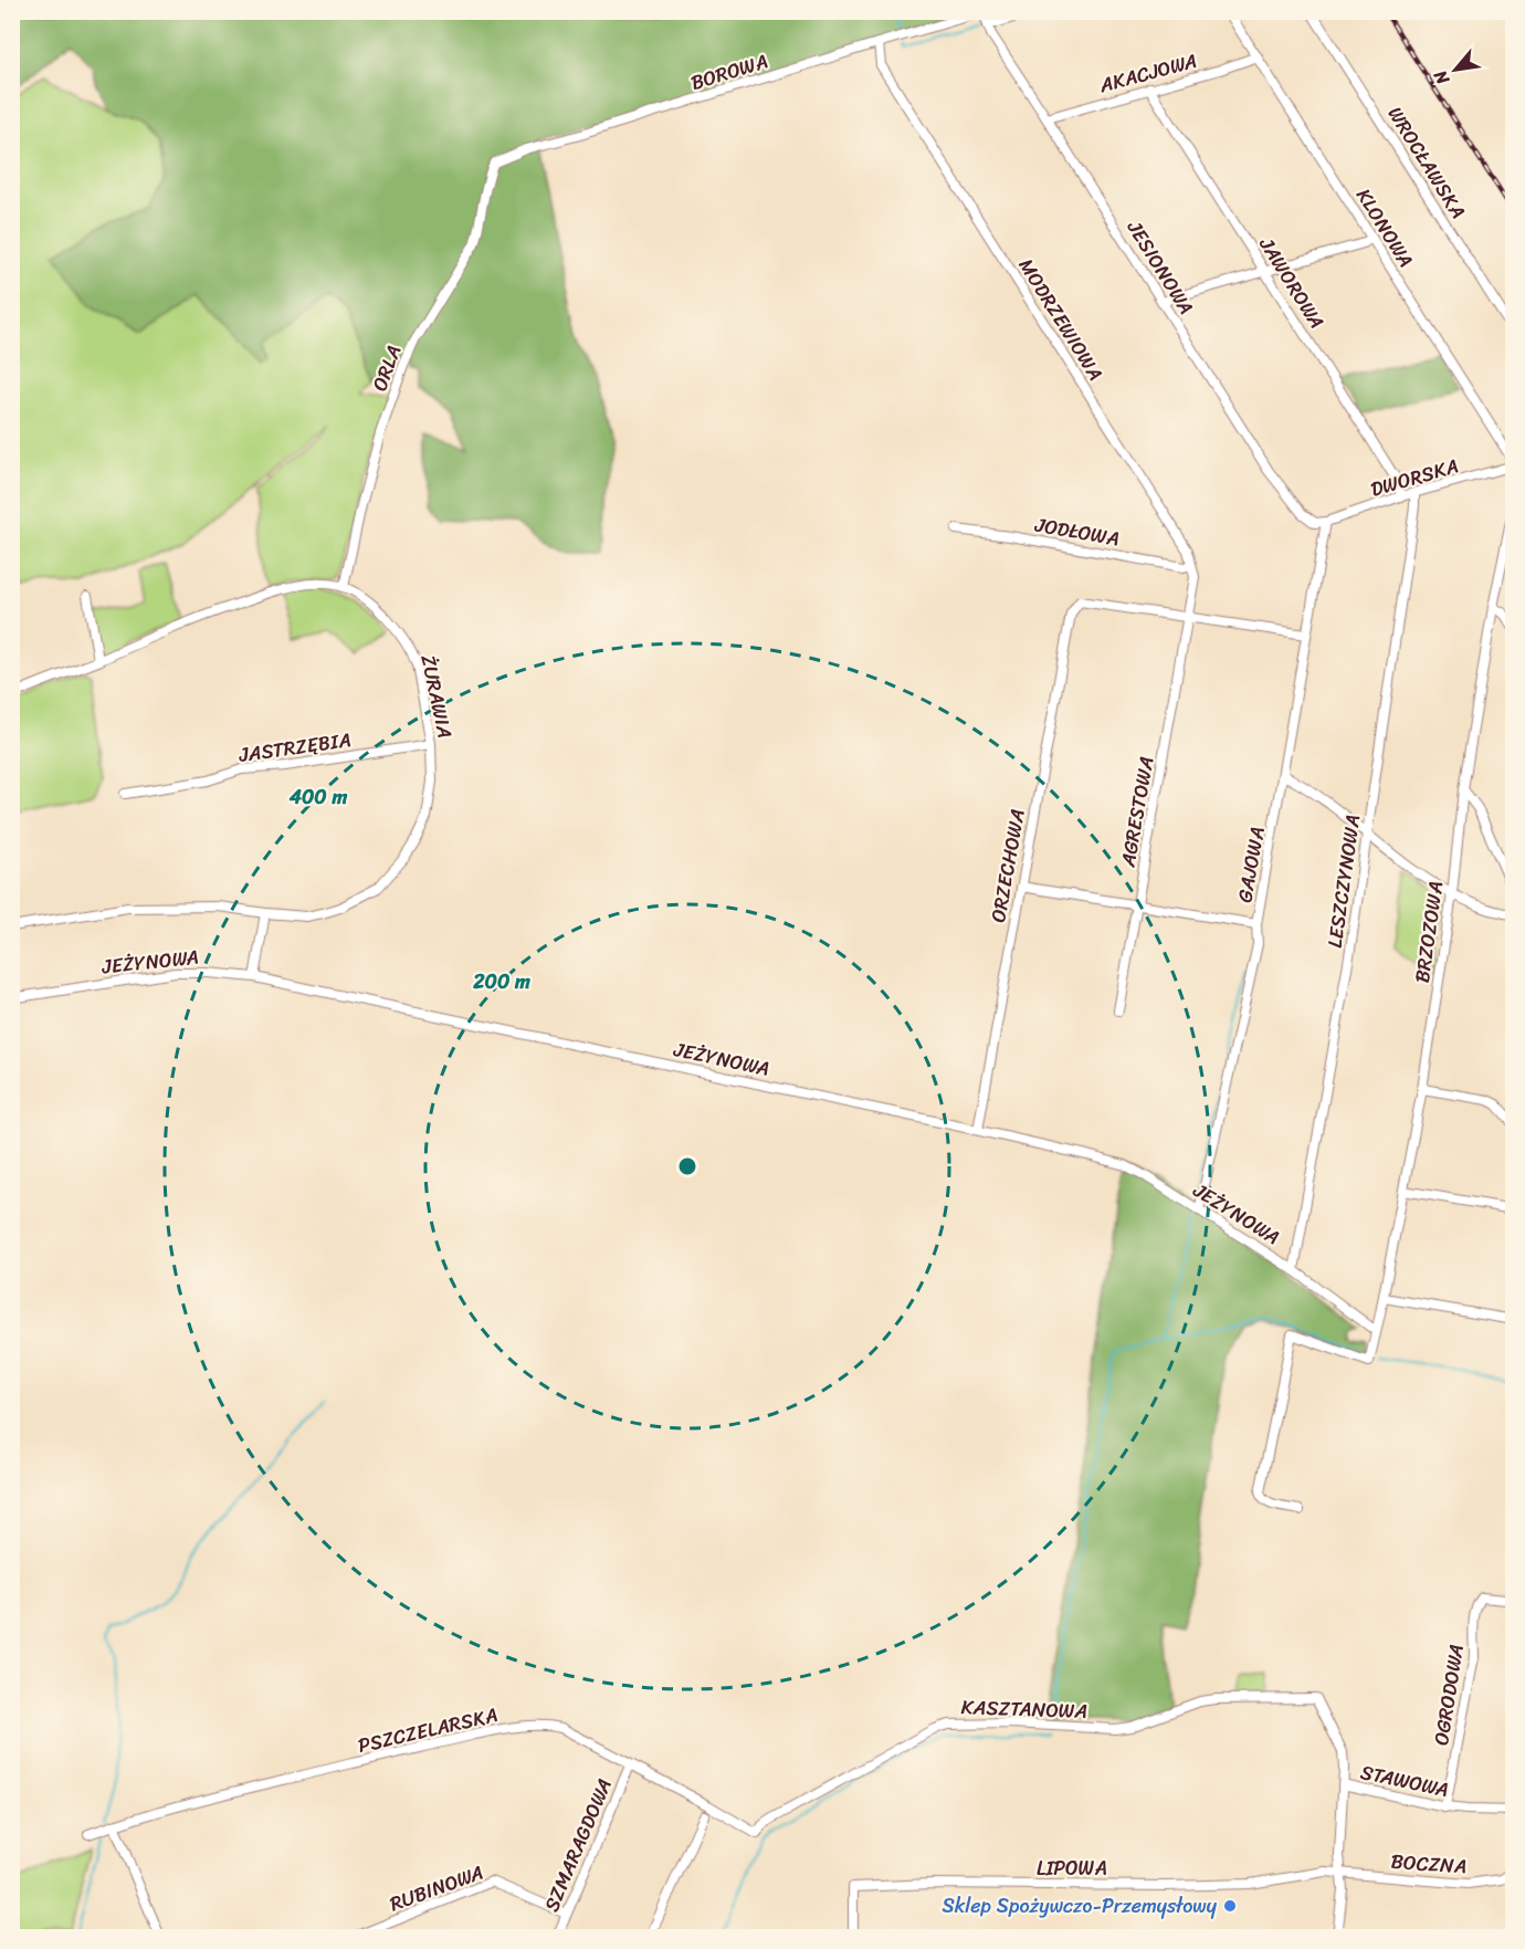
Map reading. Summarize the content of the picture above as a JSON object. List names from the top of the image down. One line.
{"streets":{"street":["BOROWA","AKACJOWA","WROCŁAWSKA","KLONOWA","JESIONOWA","JAWOROWA","MODRZEWIOWA","ORLA","DWORSKA","JODŁOWA","ŻURAWIA","JASTRZĘBIA","AGRESTOWA","GAJOWA","ORZECHOWA","LESZCZYNOWA","BRZOZOWA","JEŻYNOWA","OGRODOWA","KASZTANOWA","PSZCZELARSKA","STAWOWA","SZMARAGDOWA","BOCZNA","LIPOWA","RUBINOWA"]},"crossings":[["BOROWA","JESIONOWA"],["BOROWA","MODRZEWIOWA"],["BOROWA","ORLA"],["AKACJOWA","KLONOWA"],["AKACJOWA","JESIONOWA"],["AKACJOWA","JAWOROWA"],["KLONOWA","DWORSKA"],["JESIONOWA","DWORSKA"],["JESIONOWA","GAJOWA"],["JAWOROWA","DWORSKA"],["MODRZEWIOWA","JODŁOWA"],["MODRZEWIOWA","AGRESTOWA"],["MODRZEWIOWA","ORZECHOWA"],["ORLA","ŻURAWIA"],["DWORSKA","GAJOWA"],["DWORSKA","LESZCZYNOWA"],["ŻURAWIA","JASTRZĘBIA"],["AGRESTOWA","ORZECHOWA"],["GAJOWA","JEŻYNOWA"],["ORZECHOWA","JEŻYNOWA"],["LESZCZYNOWA","JEŻYNOWA"],["BRZOZOWA","JEŻYNOWA"],["OGRODOWA","STAWOWA"],["KASZTANOWA","PSZCZELARSKA"],["KASZTANOWA","STAWOWA"],["PSZCZELARSKA","SZMARAGDOWA"],["SZMARAGDOWA","RUBINOWA"],["BOCZNA","LIPOWA"]],"places":["Sklep Spożywczo-Przemysłowy"],"north":"bottom left","rings":["400 m","200 m"]}
